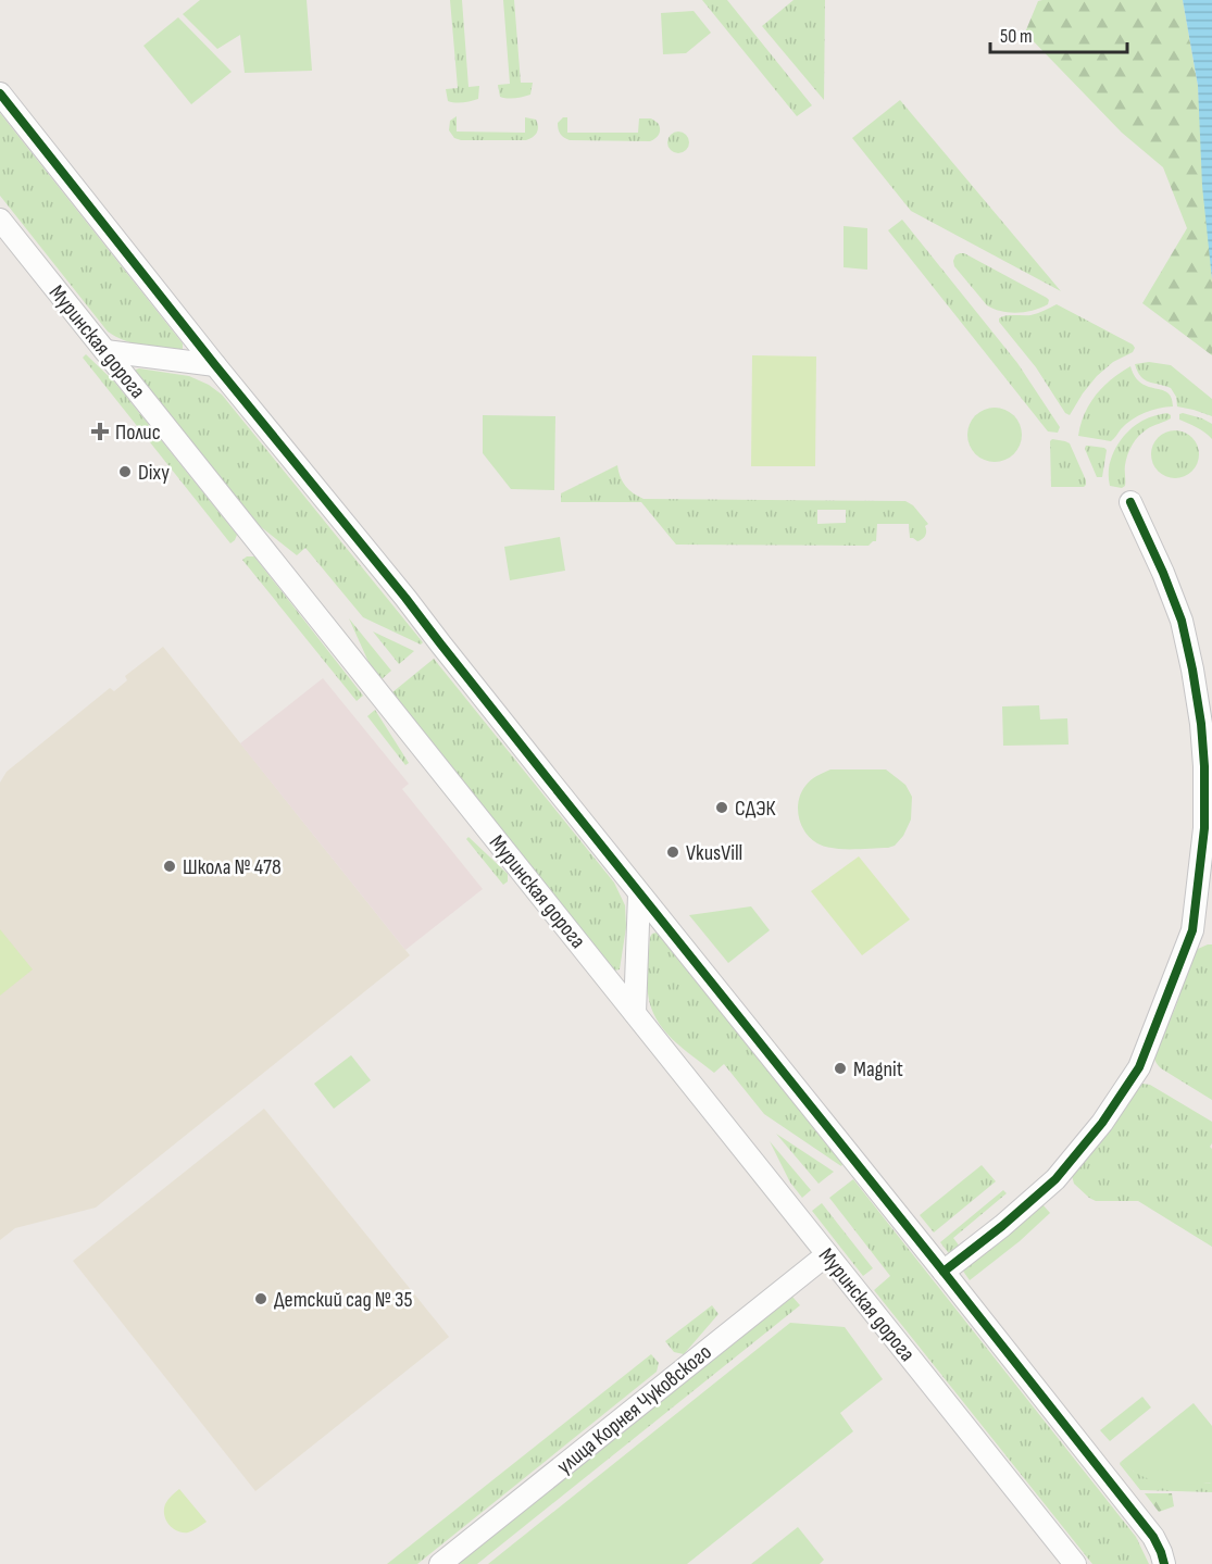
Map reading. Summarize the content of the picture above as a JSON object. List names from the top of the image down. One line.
{"streets":{"street":["Муринская дорога","улица Корнея Чуковского"]},"crossings":[["Муринская дорога","улица Корнея Чуковского"]],"places":{"health":["Полис"],"other":["Dixy","СДЭК","VkusVill","Школа № 478","Magnit","Детский сад № 35"]},"scale_bar":"50 m"}
